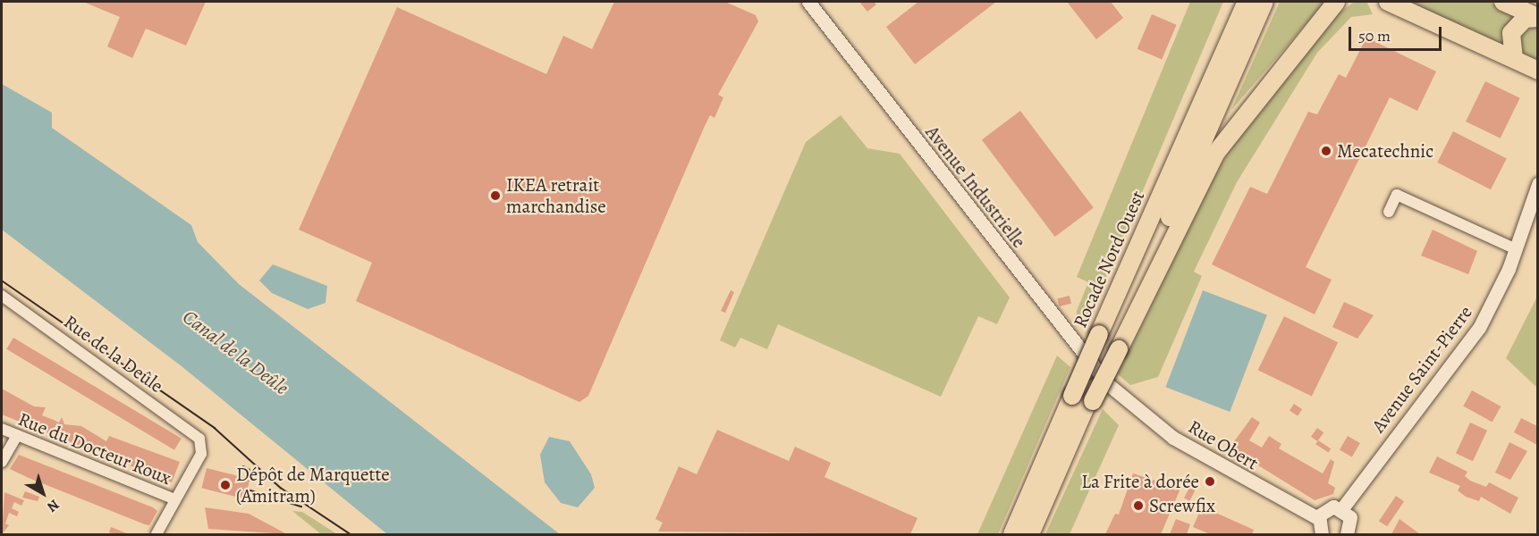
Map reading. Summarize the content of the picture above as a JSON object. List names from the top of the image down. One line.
{"streets":{"main road":["Rocade Nord Ouest"],"street":["Avenue Industrielle","Rue de la Deûle","Avenue Saint-Pierre","Rue Obert","Rue du Docteur Roux"]},"crossings":[["Avenue Industrielle","Rue Obert"],["Rue de la Deûle","Rue du Docteur Roux"]],"water":["Canal de la Deûle"],"places":["Mecatechnic","IKEA retrait marchandise","La Frite à dorée","Dépôt de Marquette (Amitram)","Screwfix"],"scale_bar":"50 m","north":"bottom right"}
